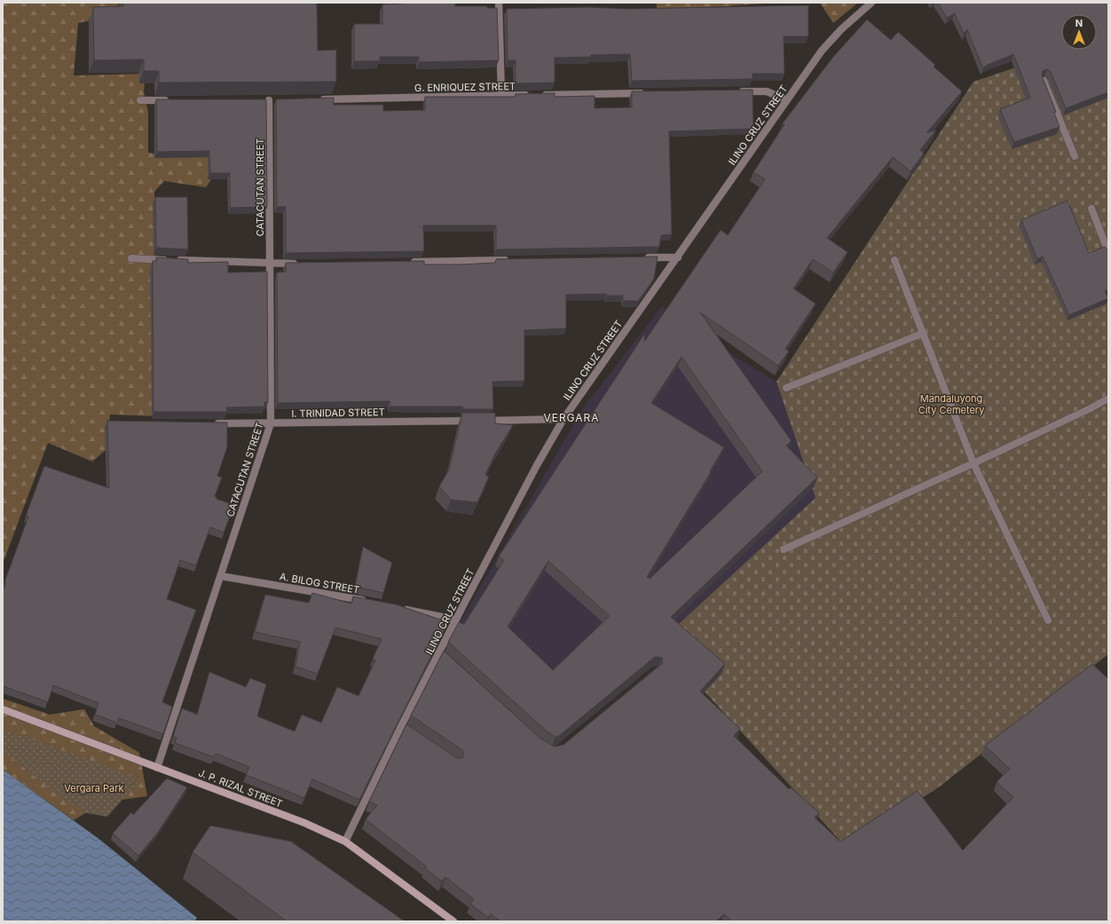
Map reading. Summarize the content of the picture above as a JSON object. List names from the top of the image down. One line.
{"streets":{"street":["G. ENRIQUEZ STREET","ILINO CRUZ STREET","CATACUTAN STREET","I. TRINIDAD STREET","A. BILOG STREET","J. P. RIZAL STREET"]},"crossings":[["ILINO CRUZ STREET","I. TRINIDAD STREET"],["ILINO CRUZ STREET","J. P. RIZAL STREET"],["CATACUTAN STREET","I. TRINIDAD STREET"],["CATACUTAN STREET","A. BILOG STREET"],["CATACUTAN STREET","J. P. RIZAL STREET"]],"districts":["VERGARA"],"parks":["Mandaluyong City Cemetery","Vergara Park"],"north":"top"}
